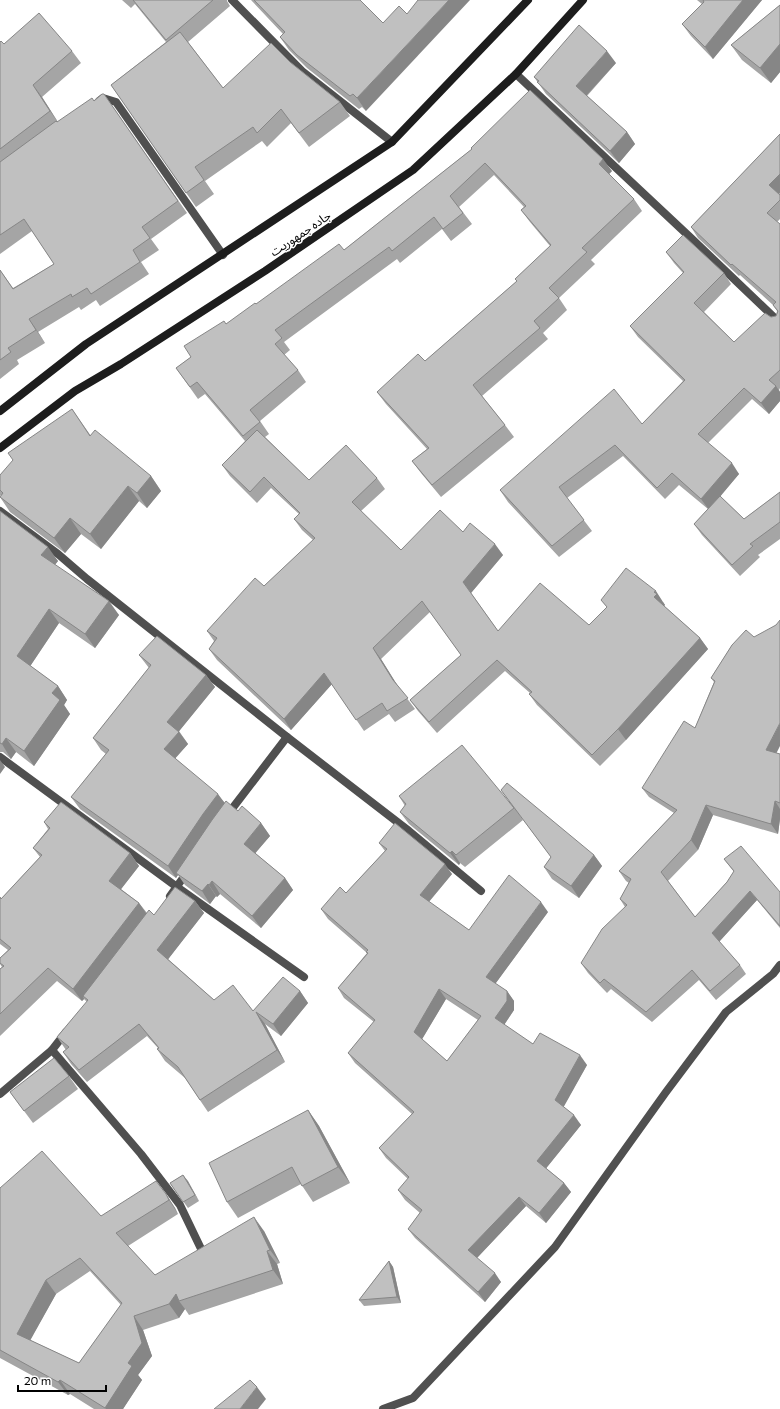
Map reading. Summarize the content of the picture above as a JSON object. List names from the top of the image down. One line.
{"streets":{"main road":["جاده جمهوریت"]},"scale_bar":"20 m"}
